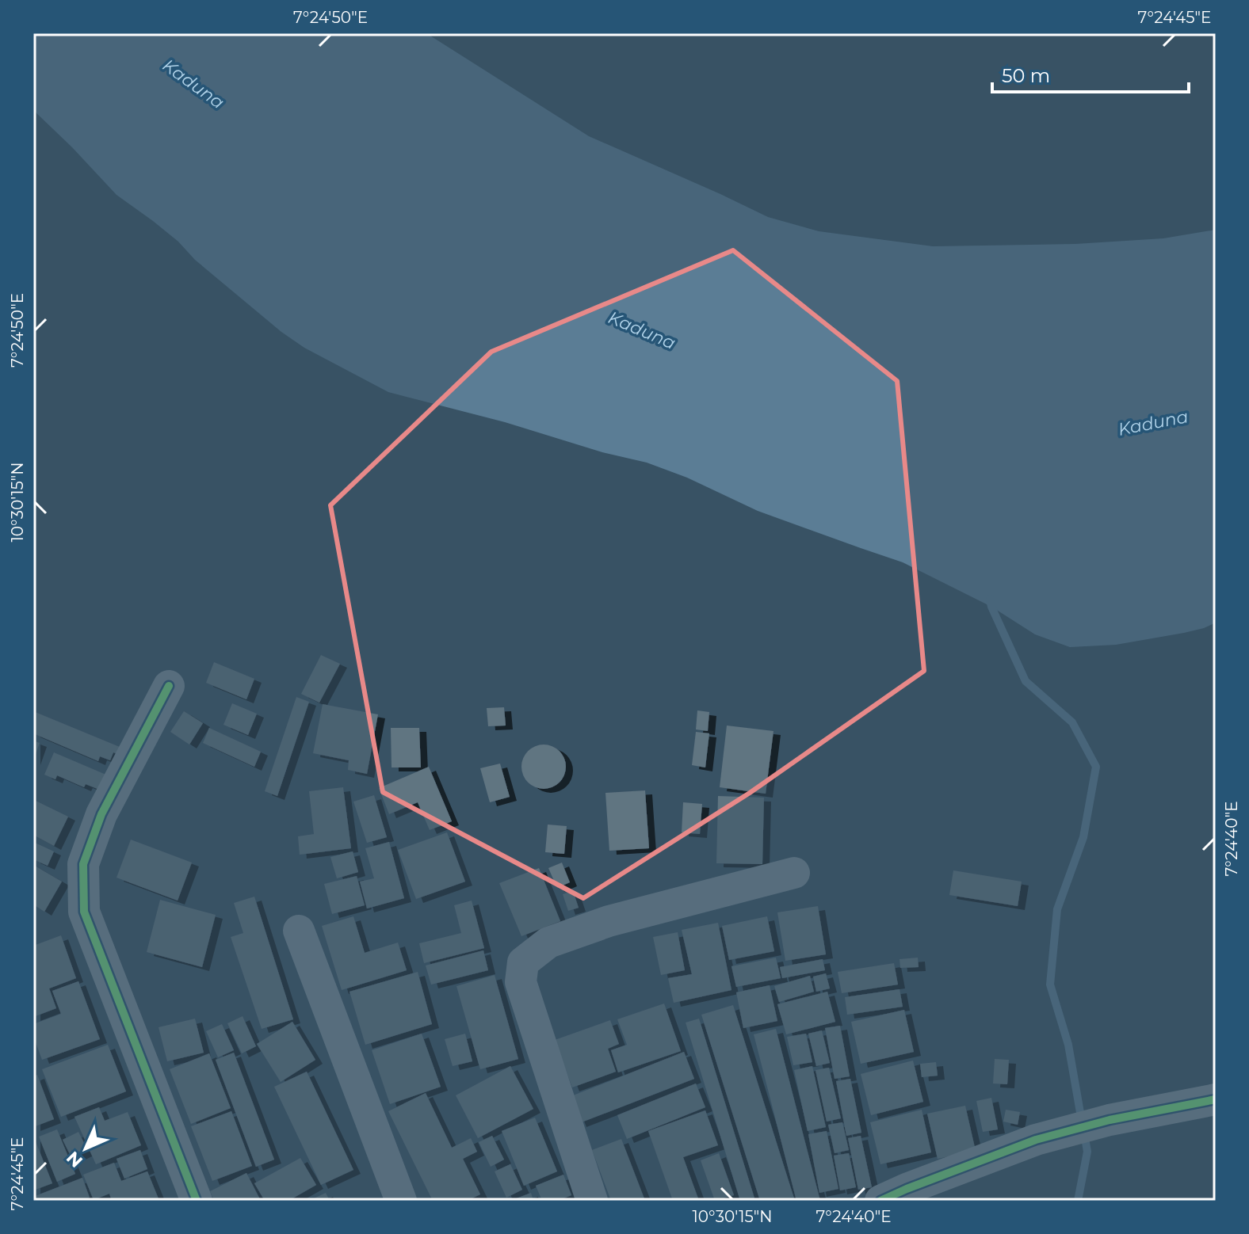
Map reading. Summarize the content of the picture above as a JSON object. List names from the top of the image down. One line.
{"water":["Kaduna"],"scale_bar":"50 m","north":"bottom left","coordinates":["7°24'50\"E","7°24'45\"E","10°30'15\"N","7°24'40\"E"]}
